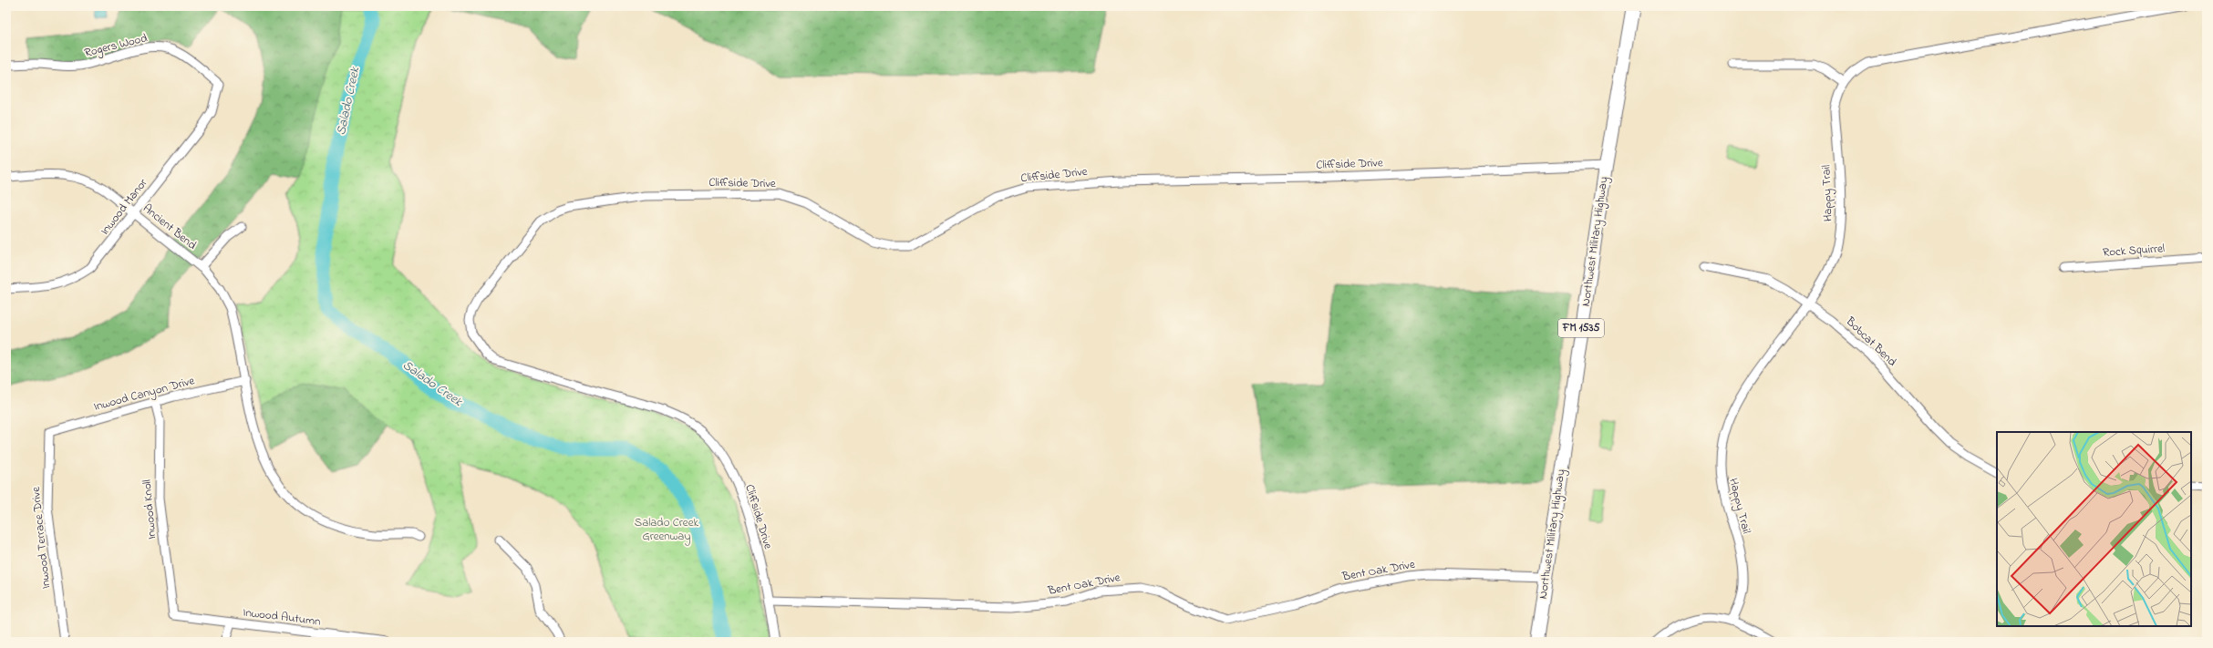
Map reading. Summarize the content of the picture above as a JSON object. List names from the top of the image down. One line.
{"streets":{"main road":["Northwest Military Highway","FM 1535"],"street":["Rogers Wood","Cliffside Drive","Happy Trail","Inwood Manor","Ancient Bend","Rock Squirrel","Bobcat Bend","Inwood Canyon Drive","Inwood Knoll","Inwood Terrace Drive","Bent Oak Drive","Inwood Autumn"]},"crossings":[["Rogers Wood","Inwood Manor"],["Cliffside Drive","Northwest Military Highway"],["Cliffside Drive","Bent Oak Drive"],["Happy Trail","Bobcat Bend"],["Inwood Manor","Ancient Bend"],["Ancient Bend","Inwood Canyon Drive"],["Northwest Military Highway","Bent Oak Drive"],["Inwood Canyon Drive","Inwood Knoll"],["Inwood Canyon Drive","Inwood Terrace Drive"],["Inwood Knoll","Inwood Autumn"]],"water":["Salado Creek"],"parks":["Salado Creek Greenway"]}
